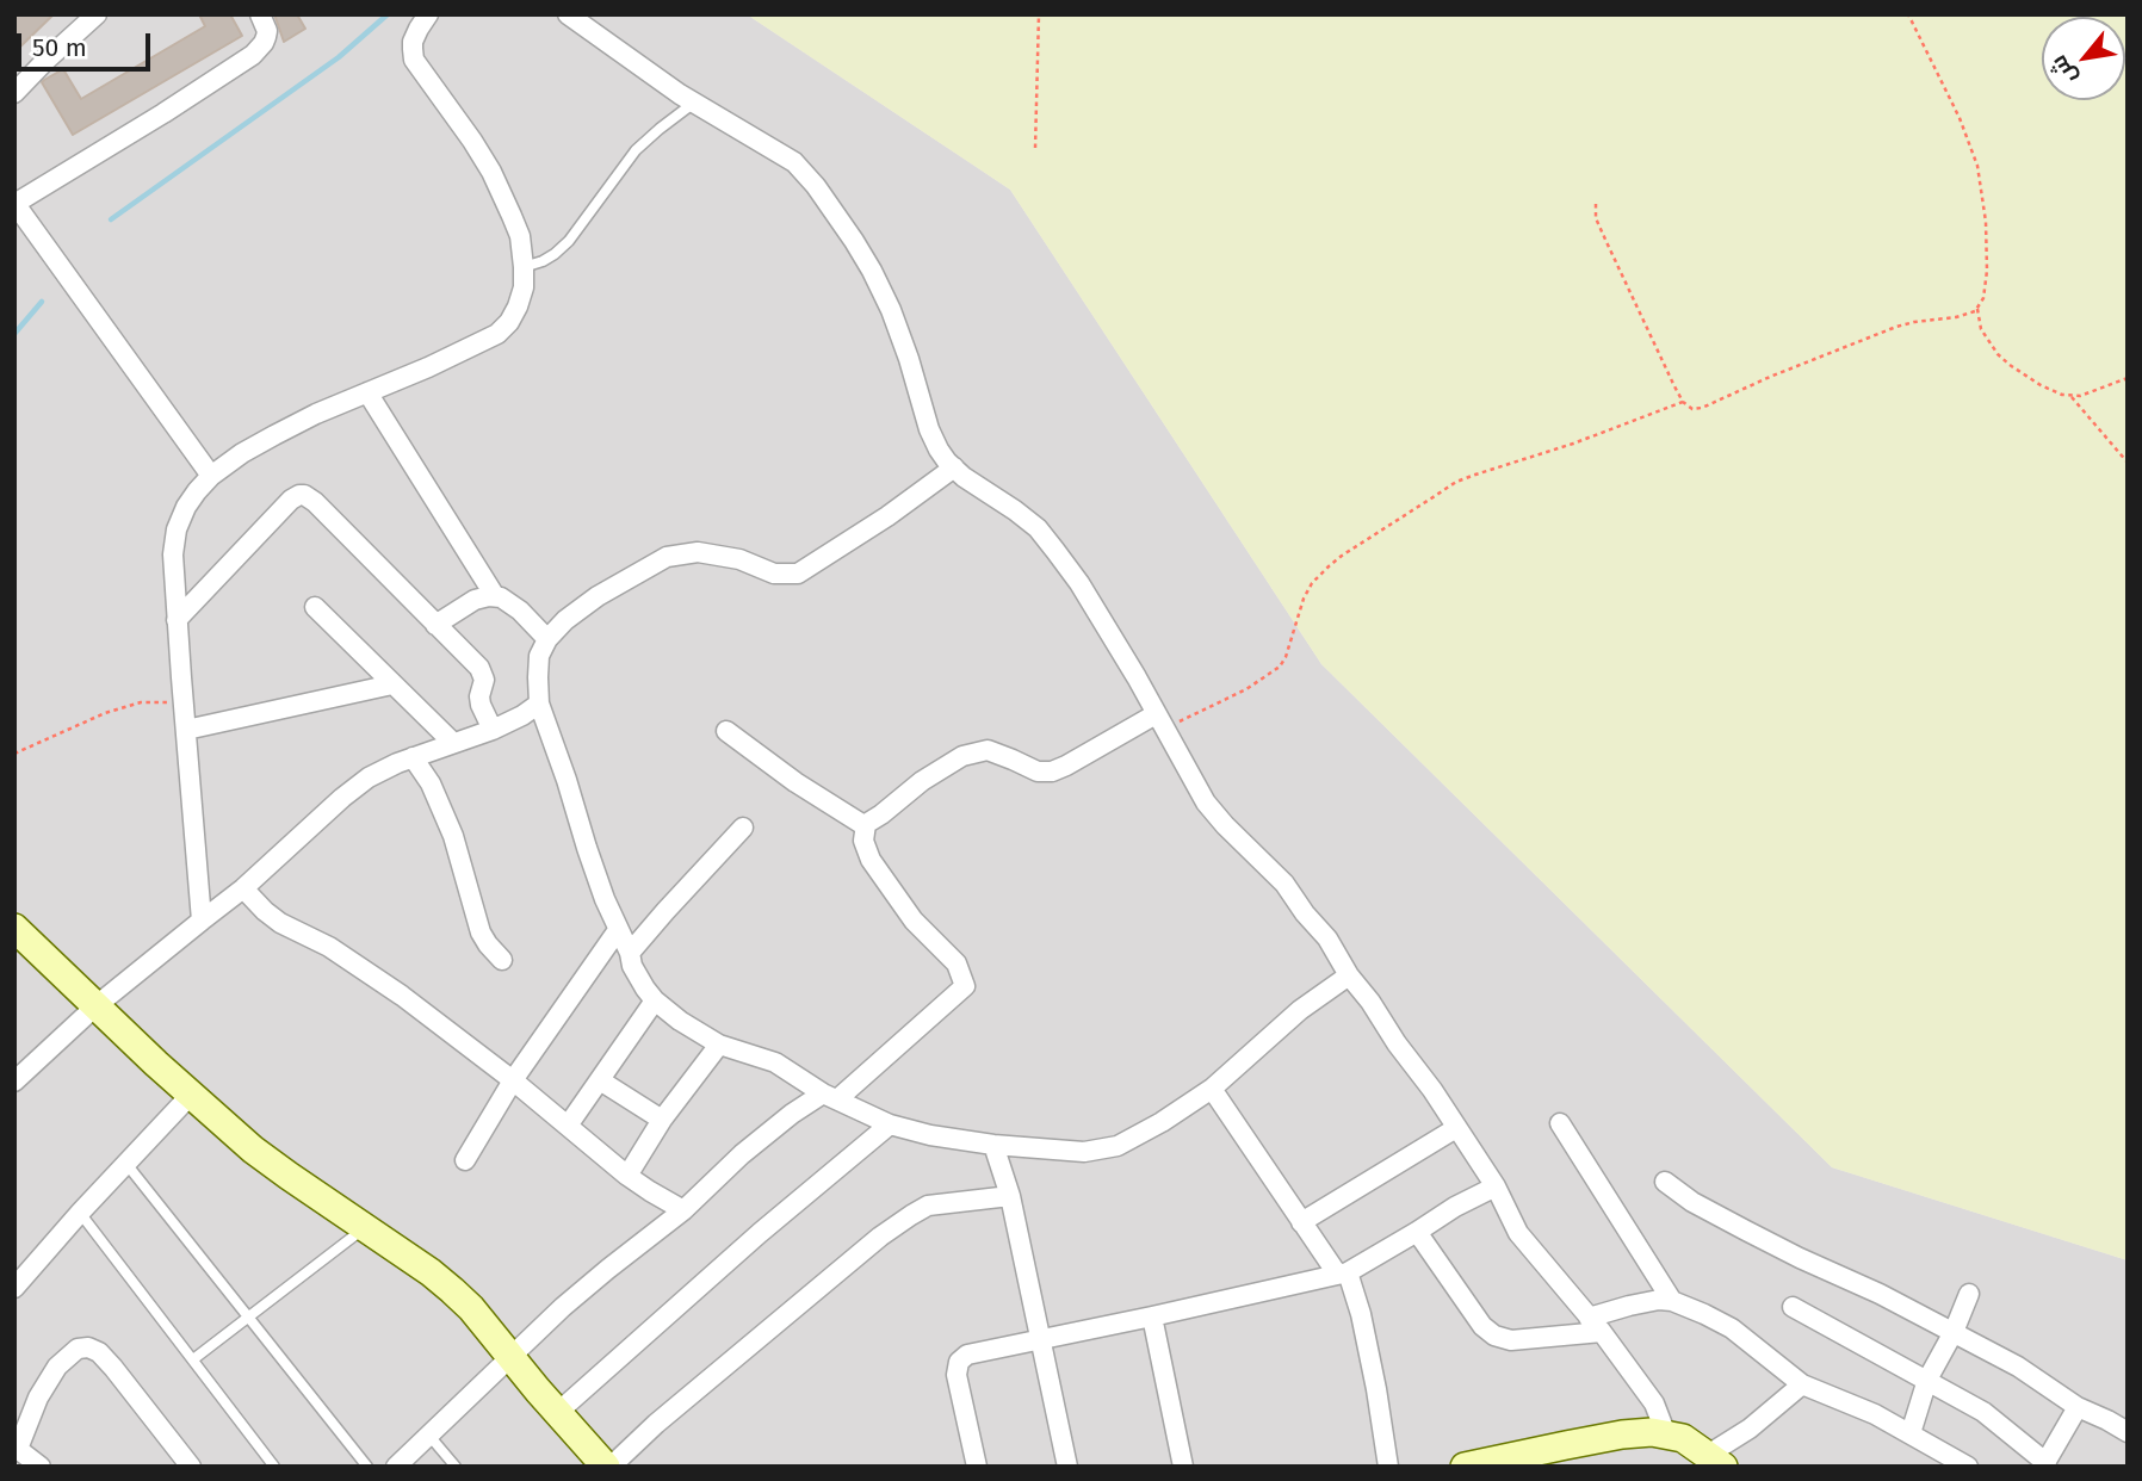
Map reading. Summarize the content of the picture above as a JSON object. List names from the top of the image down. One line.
{"scale_bar":"50 m","north":"bottom left"}
